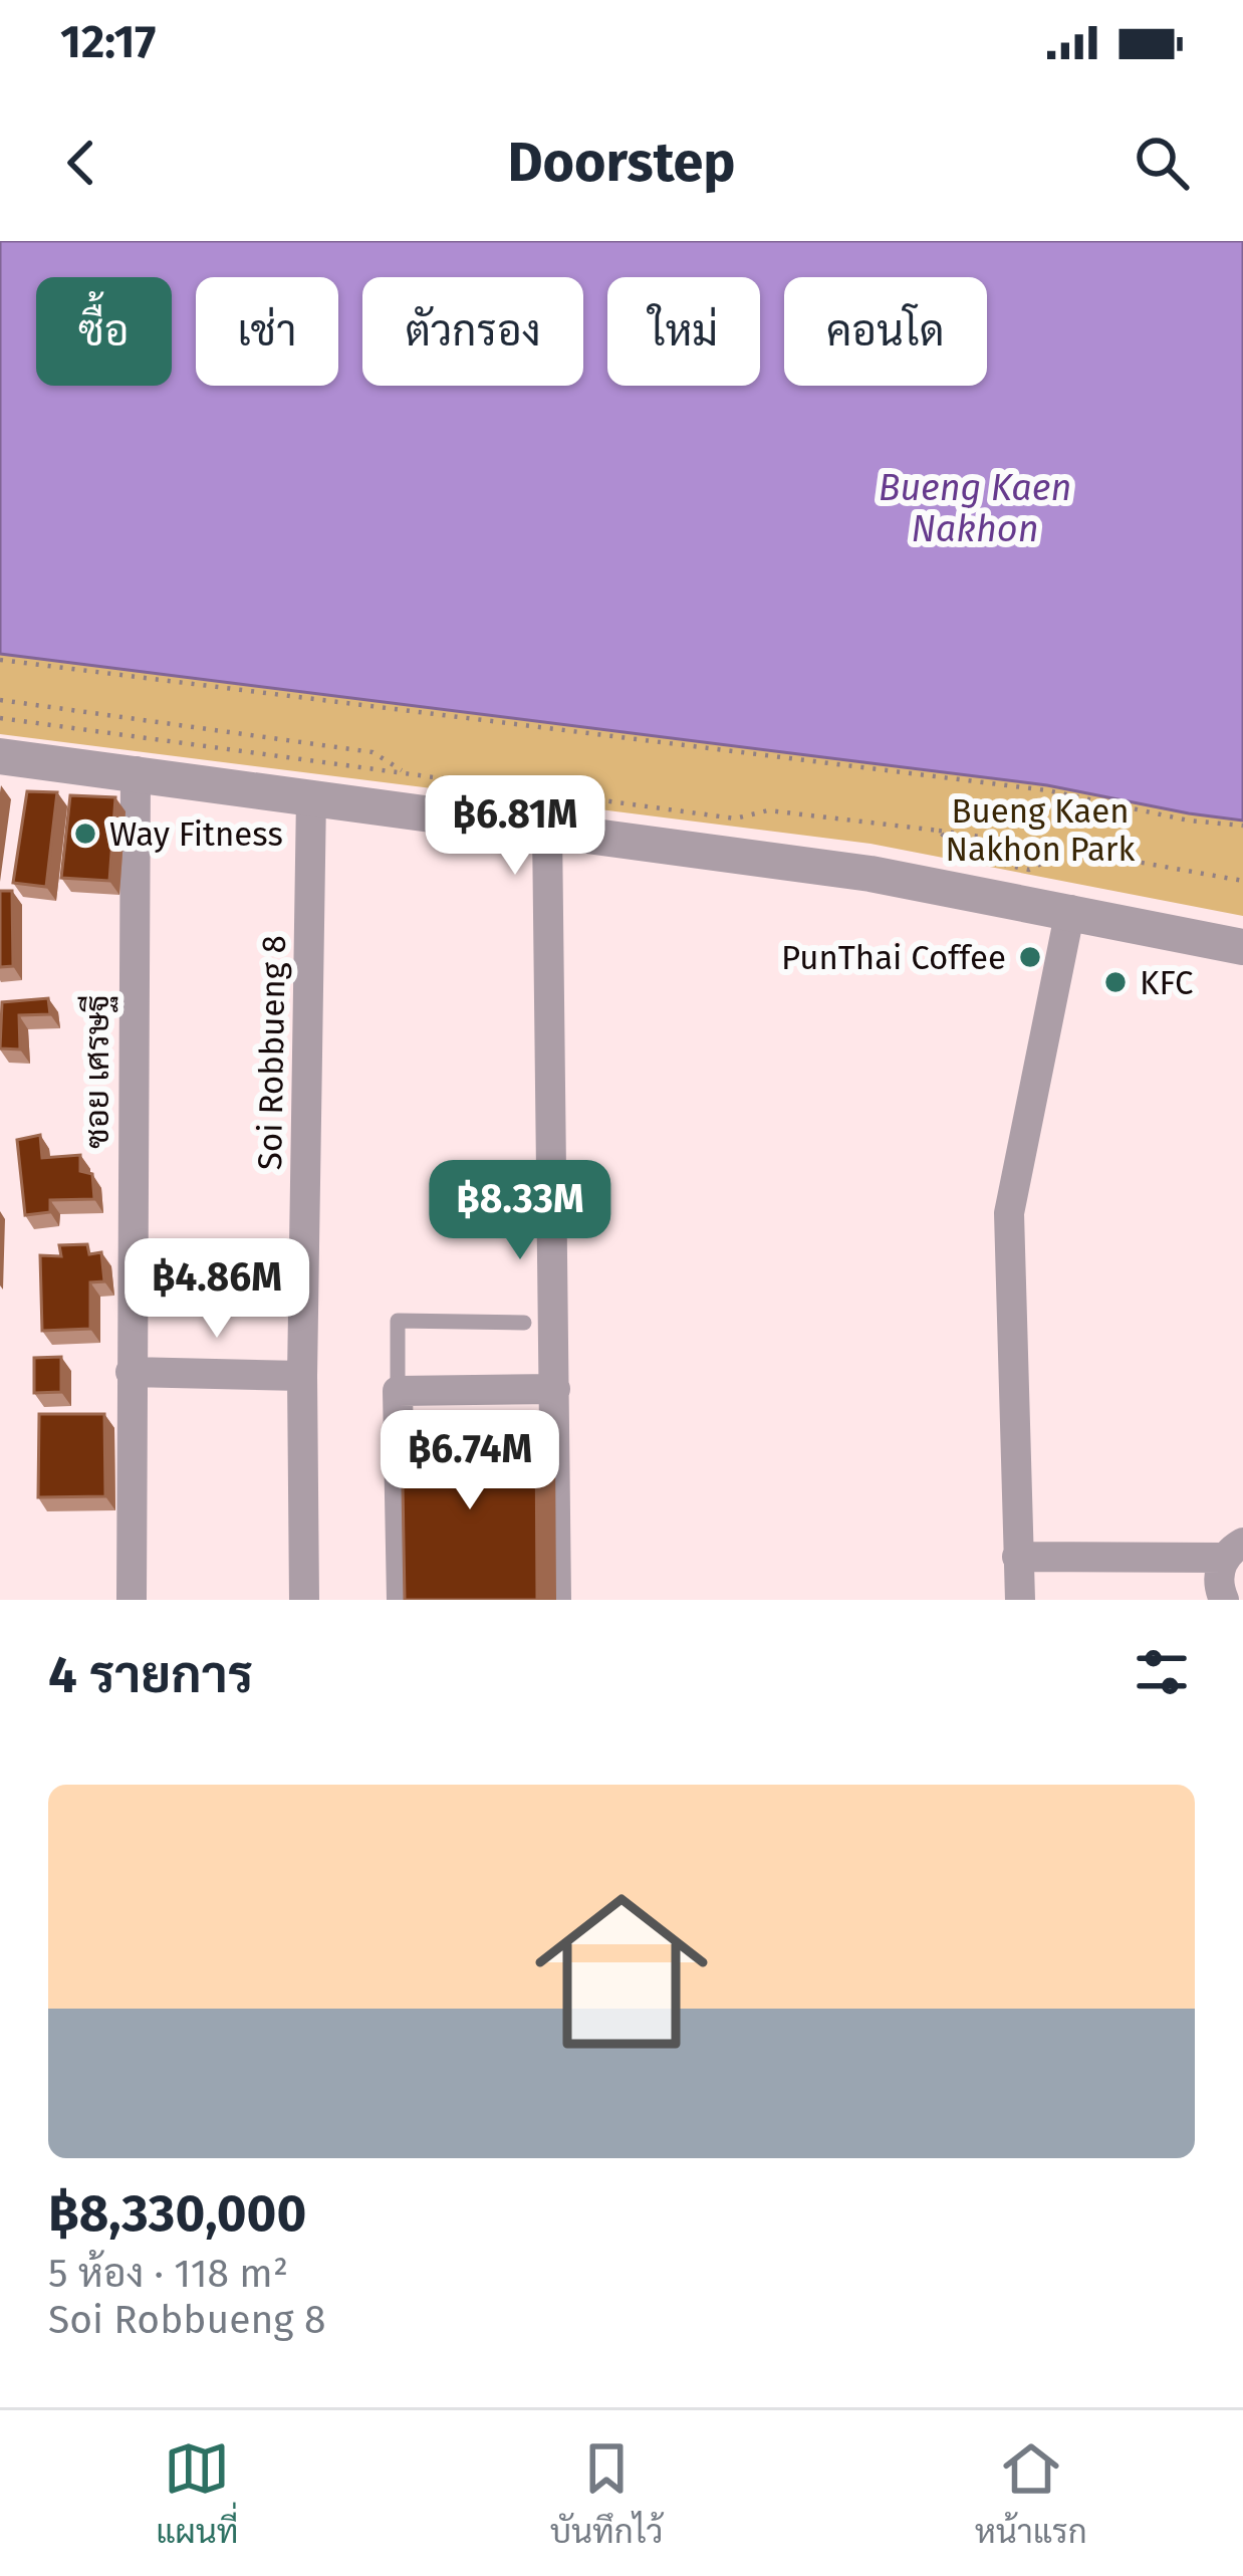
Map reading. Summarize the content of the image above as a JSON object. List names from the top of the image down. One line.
{"streets":{"street":["Soi Robbueng 8","ซอย เศรษฐี"]},"water":["Bueng Kaen Nakhon"],"parks":["Bueng Kaen Nakhon Park"],"places":["Way Fitness","PunThai Coffee","KFC"],"page":{"status":"12:17","header":"Doorstep","chip":["ซื้อ","เช่า","ตัวกรอง","ใหม่","คอนโด"],"price":["฿6.81M","฿8.33M","฿4.86M","฿6.74M"],"heading":"4 รายการ","list":[{"name":"฿8,330,000","note":"5 ห้อง · 118 m² · Soi Robbueng 8"}],"tabs":["แผนที่","บันทึกไว้","หน้าแรก"]}}
